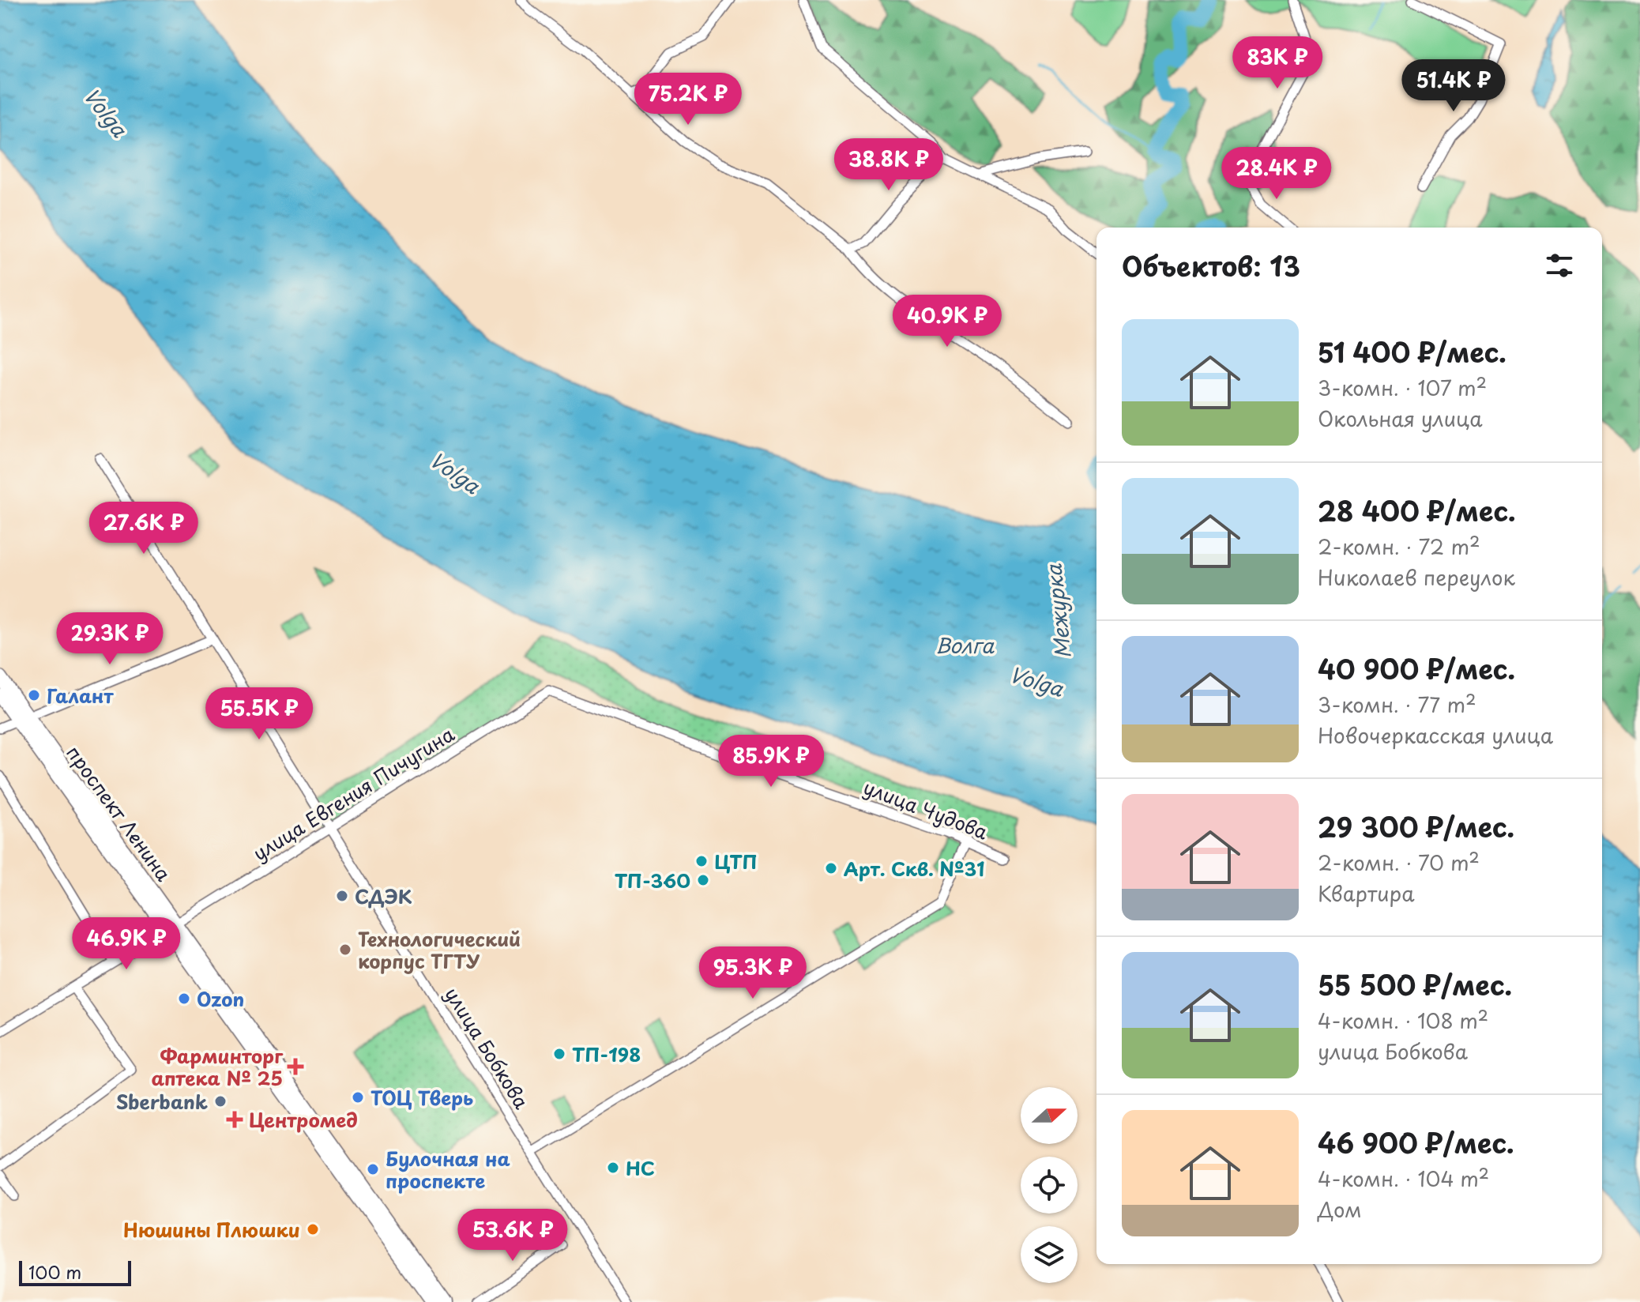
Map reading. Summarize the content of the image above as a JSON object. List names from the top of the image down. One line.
{"streets":{"main road":["проспект Ленина"],"street":["улица Евгения Пичугина","улица Чудова","улица Бобкова"]},"crossings":[["улица Евгения Пичугина","улица Чудова"],["улица Евгения Пичугина","проспект Ленина"],["улица Евгения Пичугина","улица Бобкова"]],"water":["Volga","Межурка","Волга"],"places":{"other":["Галант","ЦТП","Арт. Скв. №31","ТП-360","СДЭК","Технологический корпус ТГТУ","Ozon","ТП-198","ТОЦ Тверь","Sberbank","НС","Булочная на проспекте","Нюшины Плюшки"],"health":["Фарминторг аптека № 25","Центромед"]},"scale_bar":"100 m","north":"right","page":{"price":["83K ₽","51.4K ₽","75.2K ₽","38.8K ₽","28.4K ₽","40.9K ₽","27.6K ₽","29.3K ₽","55.5K ₽","85.9K ₽","46.9K ₽","95.3K ₽","53.6K ₽"],"heading":"Объектов: 13","list":[{"name":"51 400 ₽/мес.","note":"3-комн. · 107 m² · Окольная улица"},{"name":"28 400 ₽/мес.","note":"2-комн. · 72 m² · Николаев переулок"},{"name":"40 900 ₽/мес.","note":"3-комн. · 77 m² · Новочеркасская улица"},{"name":"29 300 ₽/мес.","note":"2-комн. · 70 m² · Квартира"},{"name":"55 500 ₽/мес.","note":"4-комн. · 108 m² · улица Бобкова"},{"name":"46 900 ₽/мес.","note":"4-комн. · 104 m² · Дом"}],"scale":"100 m"}}
